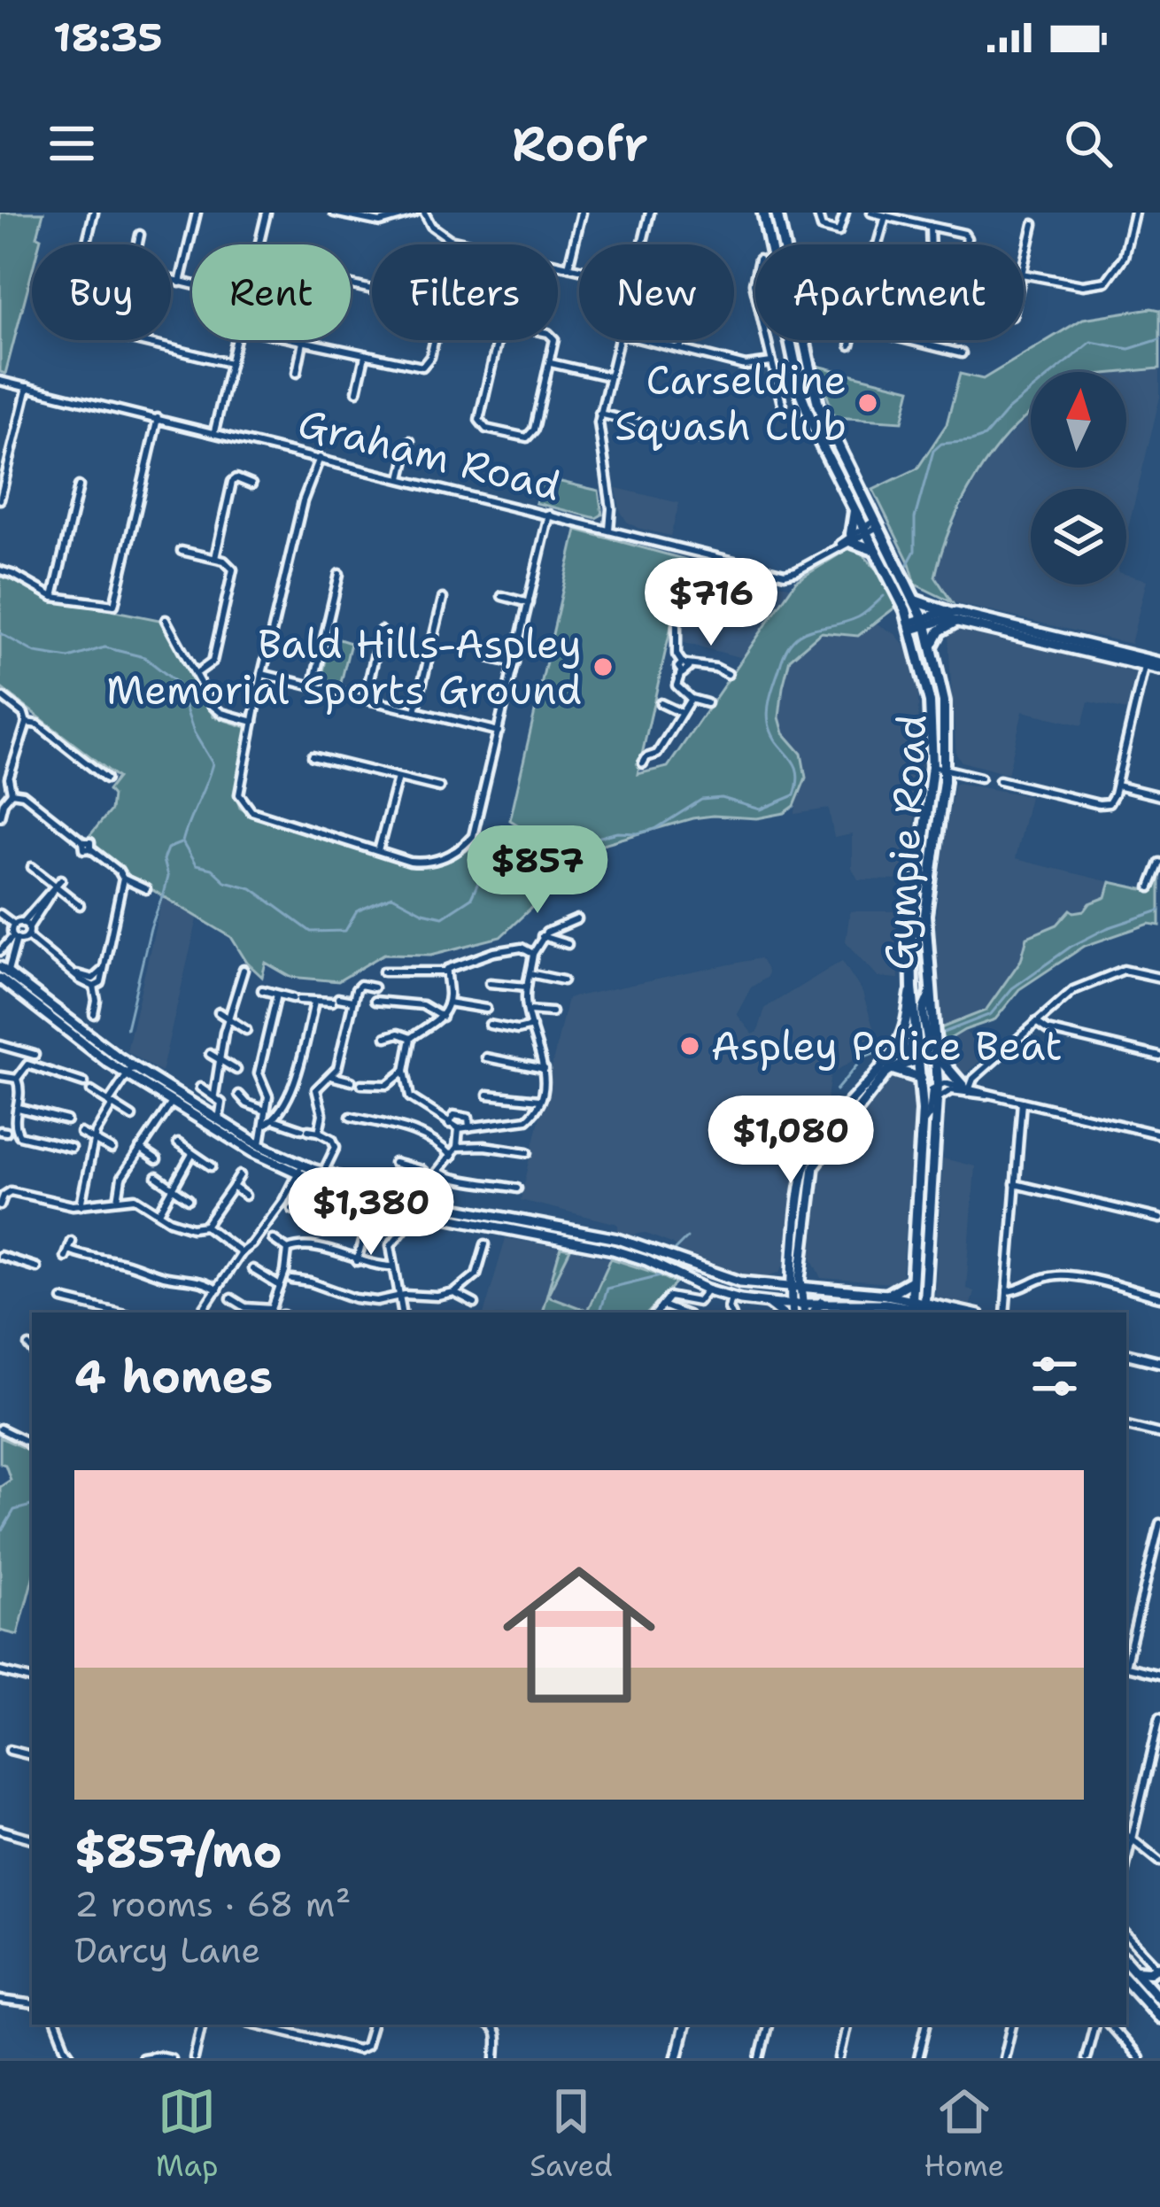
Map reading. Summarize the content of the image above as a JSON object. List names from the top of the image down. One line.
{"streets":{"highway":["Gympie Road"],"street":["Graham Road"]},"crossings":[["Graham Road","Gympie Road"]],"places":["Carseldine Squash Club","Bald Hills-Aspley Memorial Sports Ground","Aspley Police Beat"],"north":"top","page":{"status":"18:35","header":"Roofr","chip":["Buy","Rent","Filters","New","Apartment"],"price":["$716","$857","$1,080","$1,380"],"heading":"4 homes","list":[{"name":"$857/mo","note":"2 rooms · 68 m² · Darcy Lane"}],"tabs":["Map","Saved","Home"]}}
